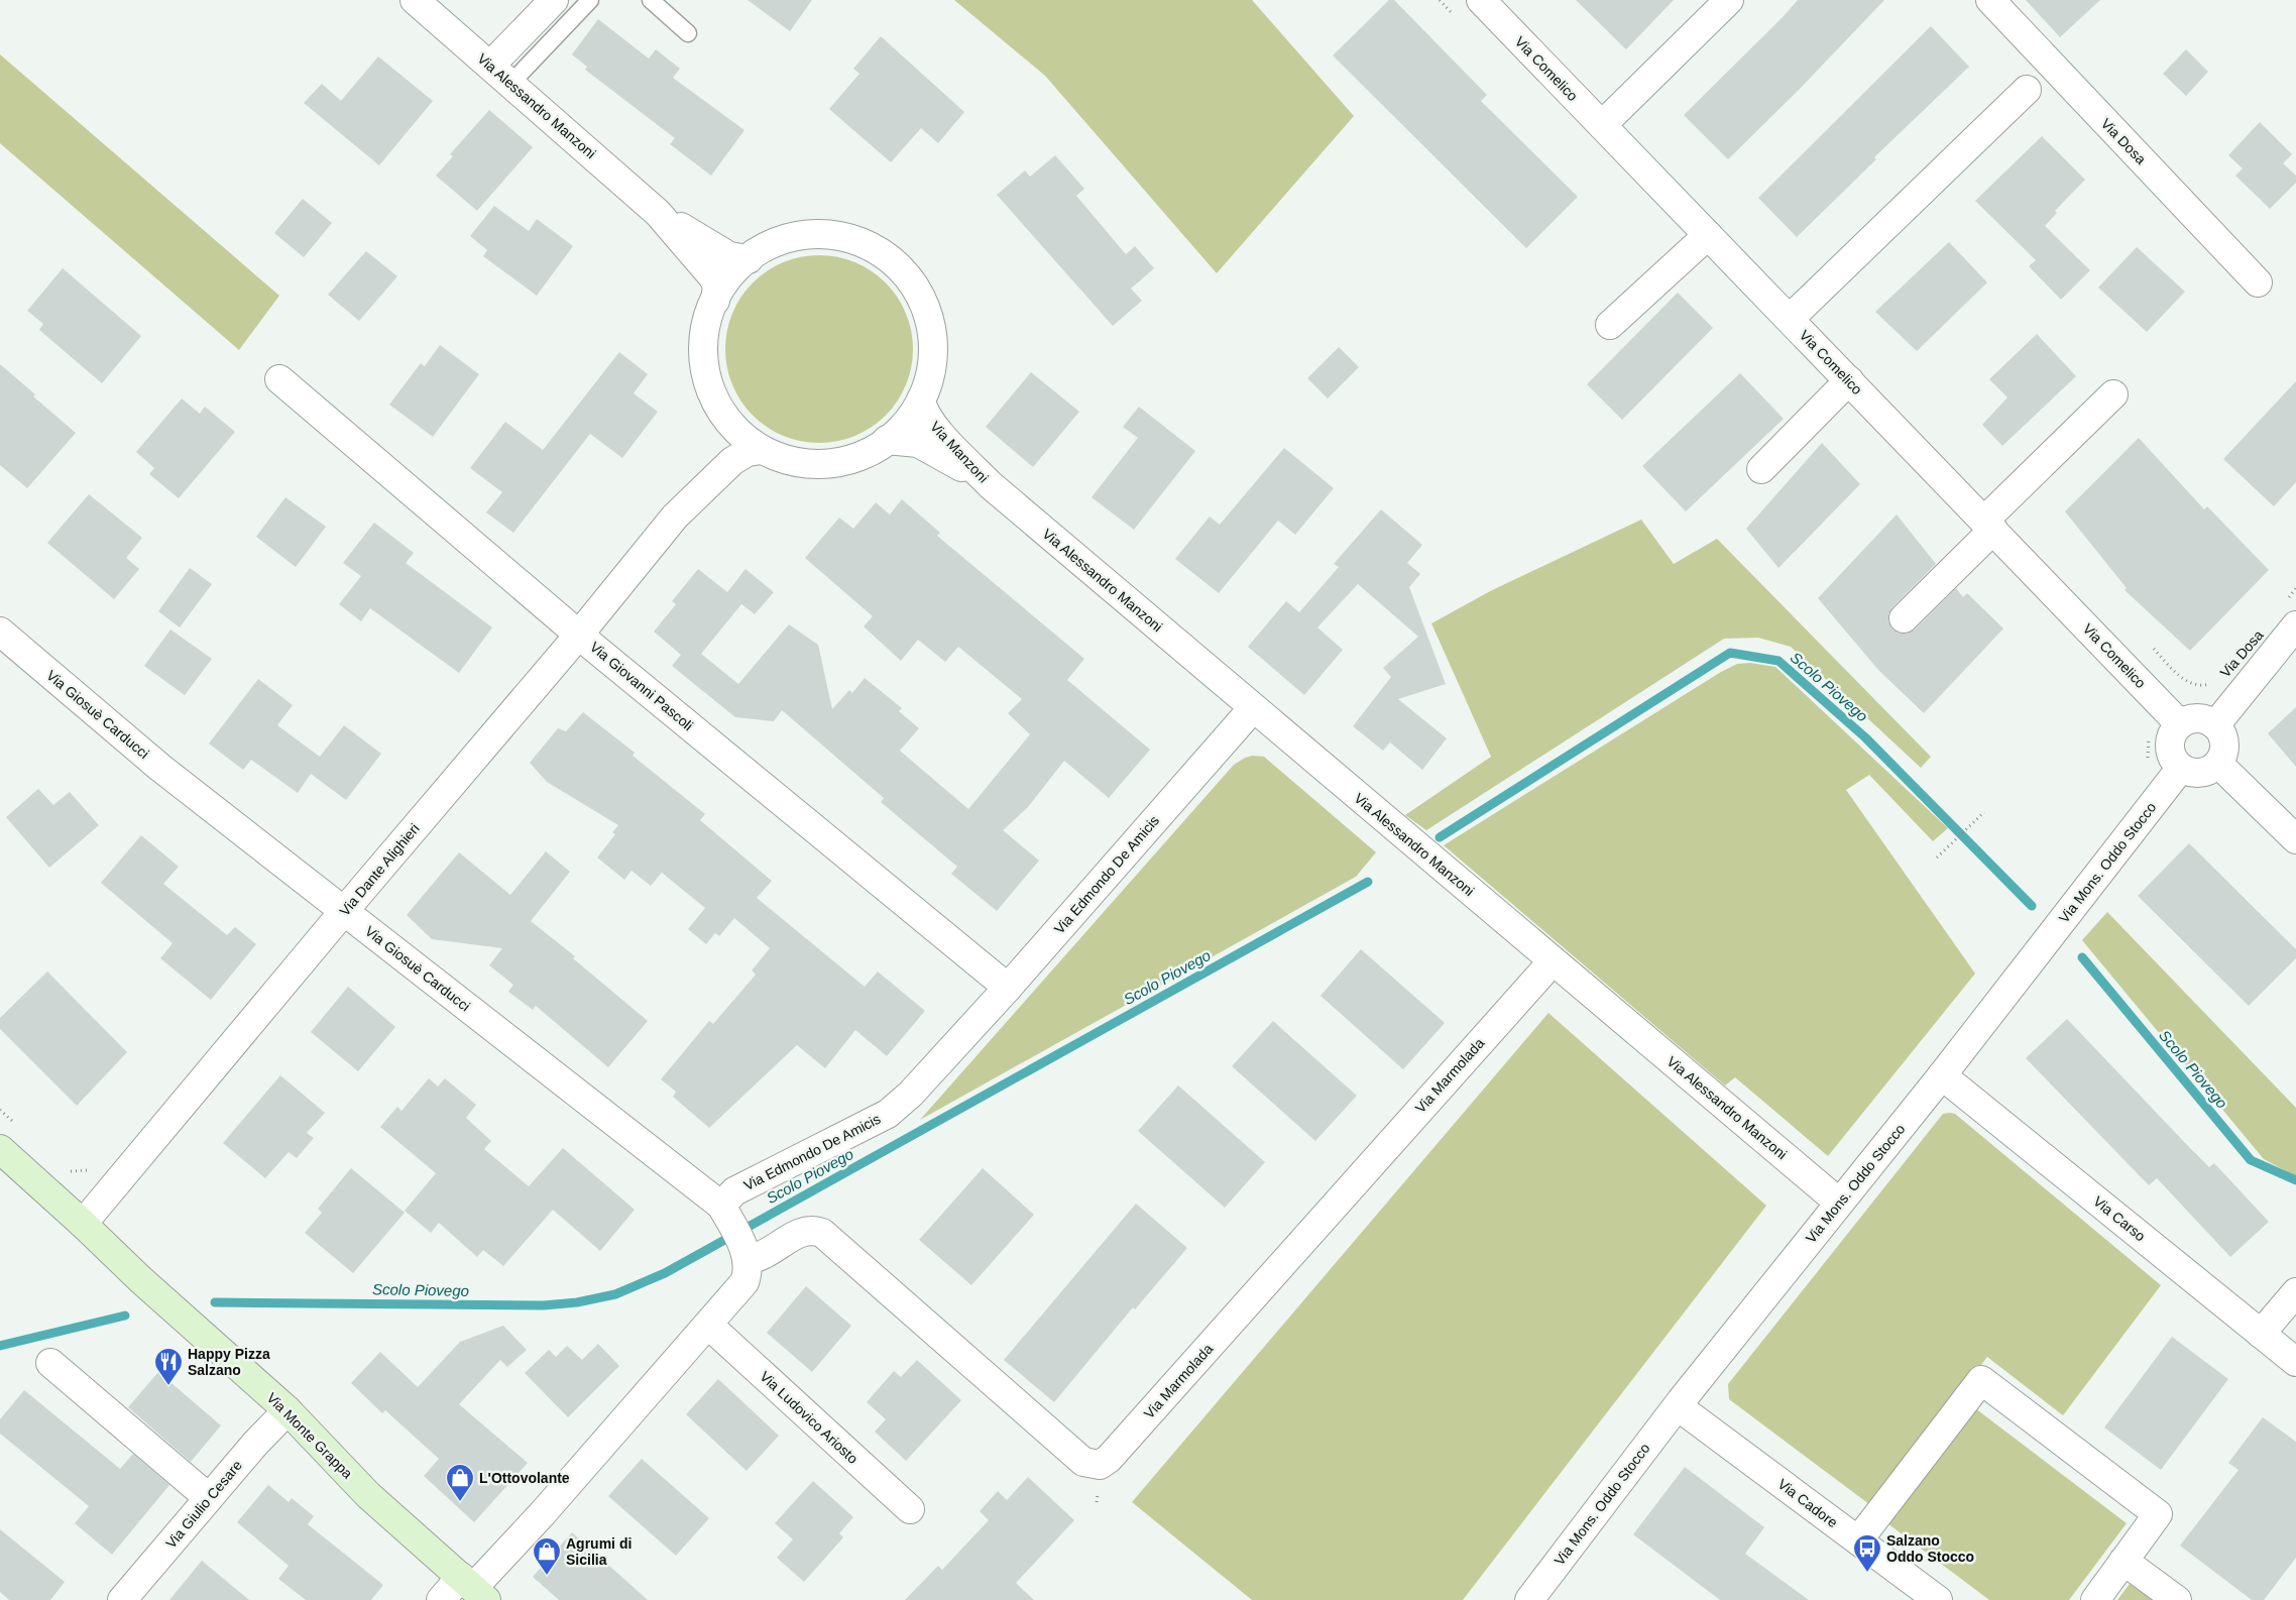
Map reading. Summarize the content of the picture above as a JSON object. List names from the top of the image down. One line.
{"streets":{"street":["Via Comelico","Via Alessandro Manzoni","Via Dosa","Via Manzoni","Via Giovanni Pascoli","Via Giosuè Carducci","Via Mons. Oddo Stocco","Via Dante Alighieri","Via Edmondo De Amicis","Via Marmolada","Via Carso","Via Ludovico Ariosto","Via Monte Grappa","Via Cadore","Via Giulio Cesare"]},"crossings":[["Via Comelico","Via Mons. Oddo Stocco"],["Via Alessandro Manzoni","Via Manzoni"],["Via Alessandro Manzoni","Via Mons. Oddo Stocco"],["Via Alessandro Manzoni","Via Edmondo De Amicis"],["Via Alessandro Manzoni","Via Marmolada"],["Via Giovanni Pascoli","Via Dante Alighieri"],["Via Giovanni Pascoli","Via Edmondo De Amicis"],["Via Giosuè Carducci","Via Dante Alighieri"],["Via Giosuè Carducci","Via Edmondo De Amicis"],["Via Mons. Oddo Stocco","Via Carso"],["Via Mons. Oddo Stocco","Via Cadore"],["Via Dante Alighieri","Via Monte Grappa"],["Via Monte Grappa","Via Giulio Cesare"]],"water":["Scolo Piovego"],"places":{"restaurant":["Happy Pizza Salzano"],"shop":["L'Ottovolante","Agrumi di Sicilia"],"bus stop":["Salzano Oddo Stocco"]}}
